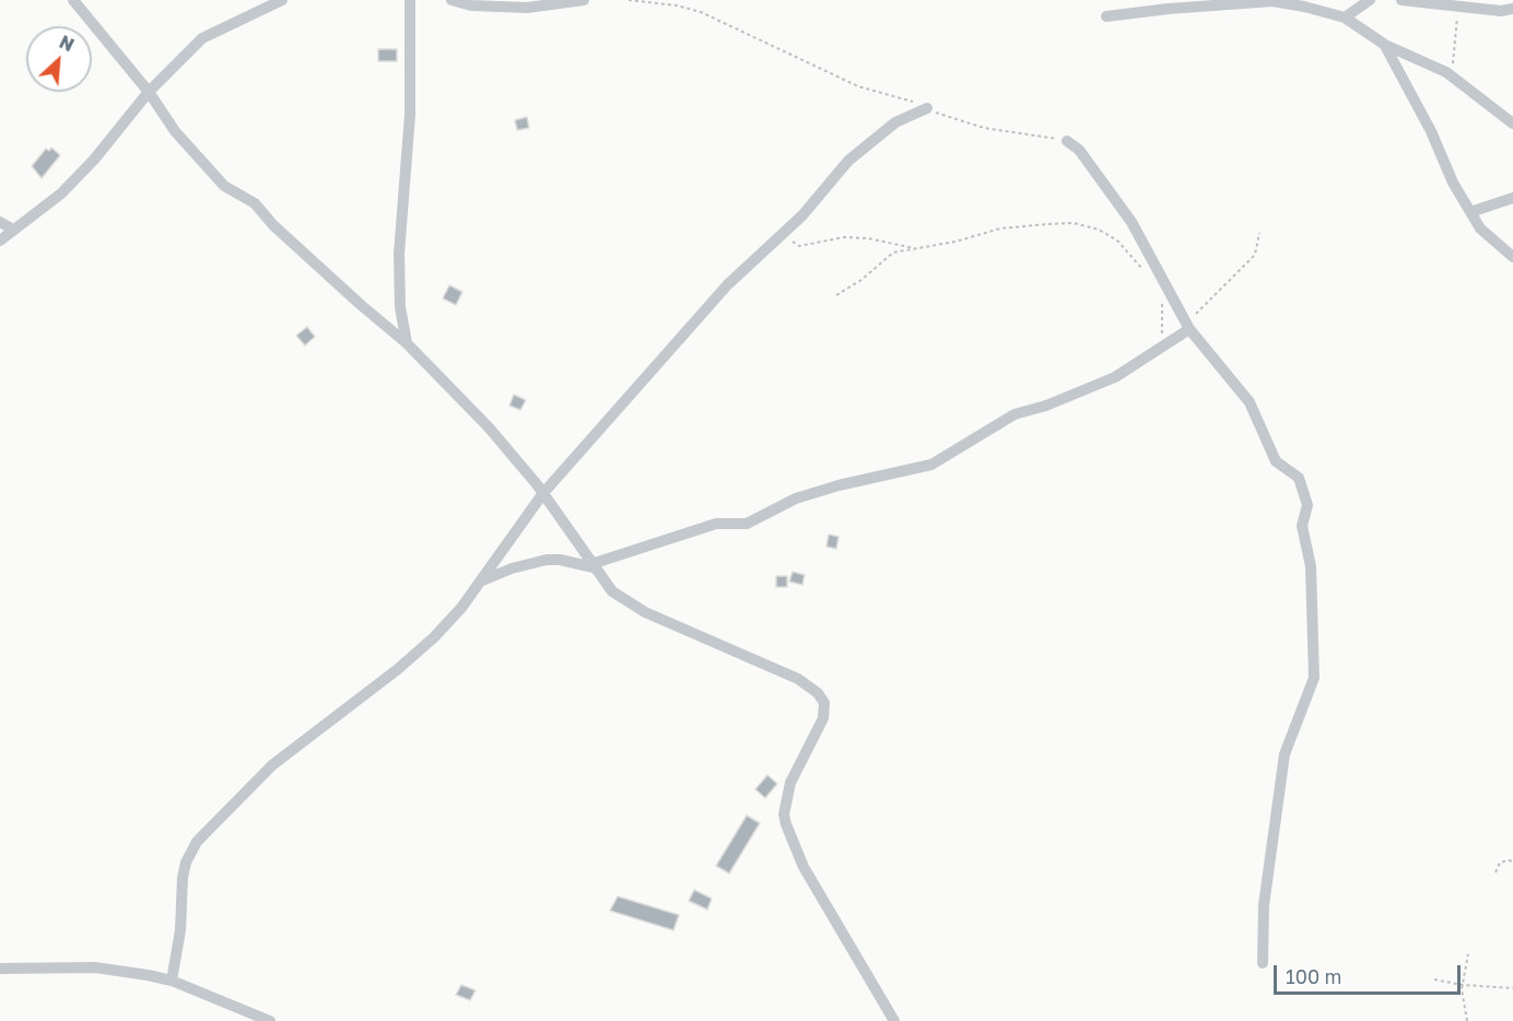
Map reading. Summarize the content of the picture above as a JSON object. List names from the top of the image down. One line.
{"scale_bar":"100 m","north":"top right"}
